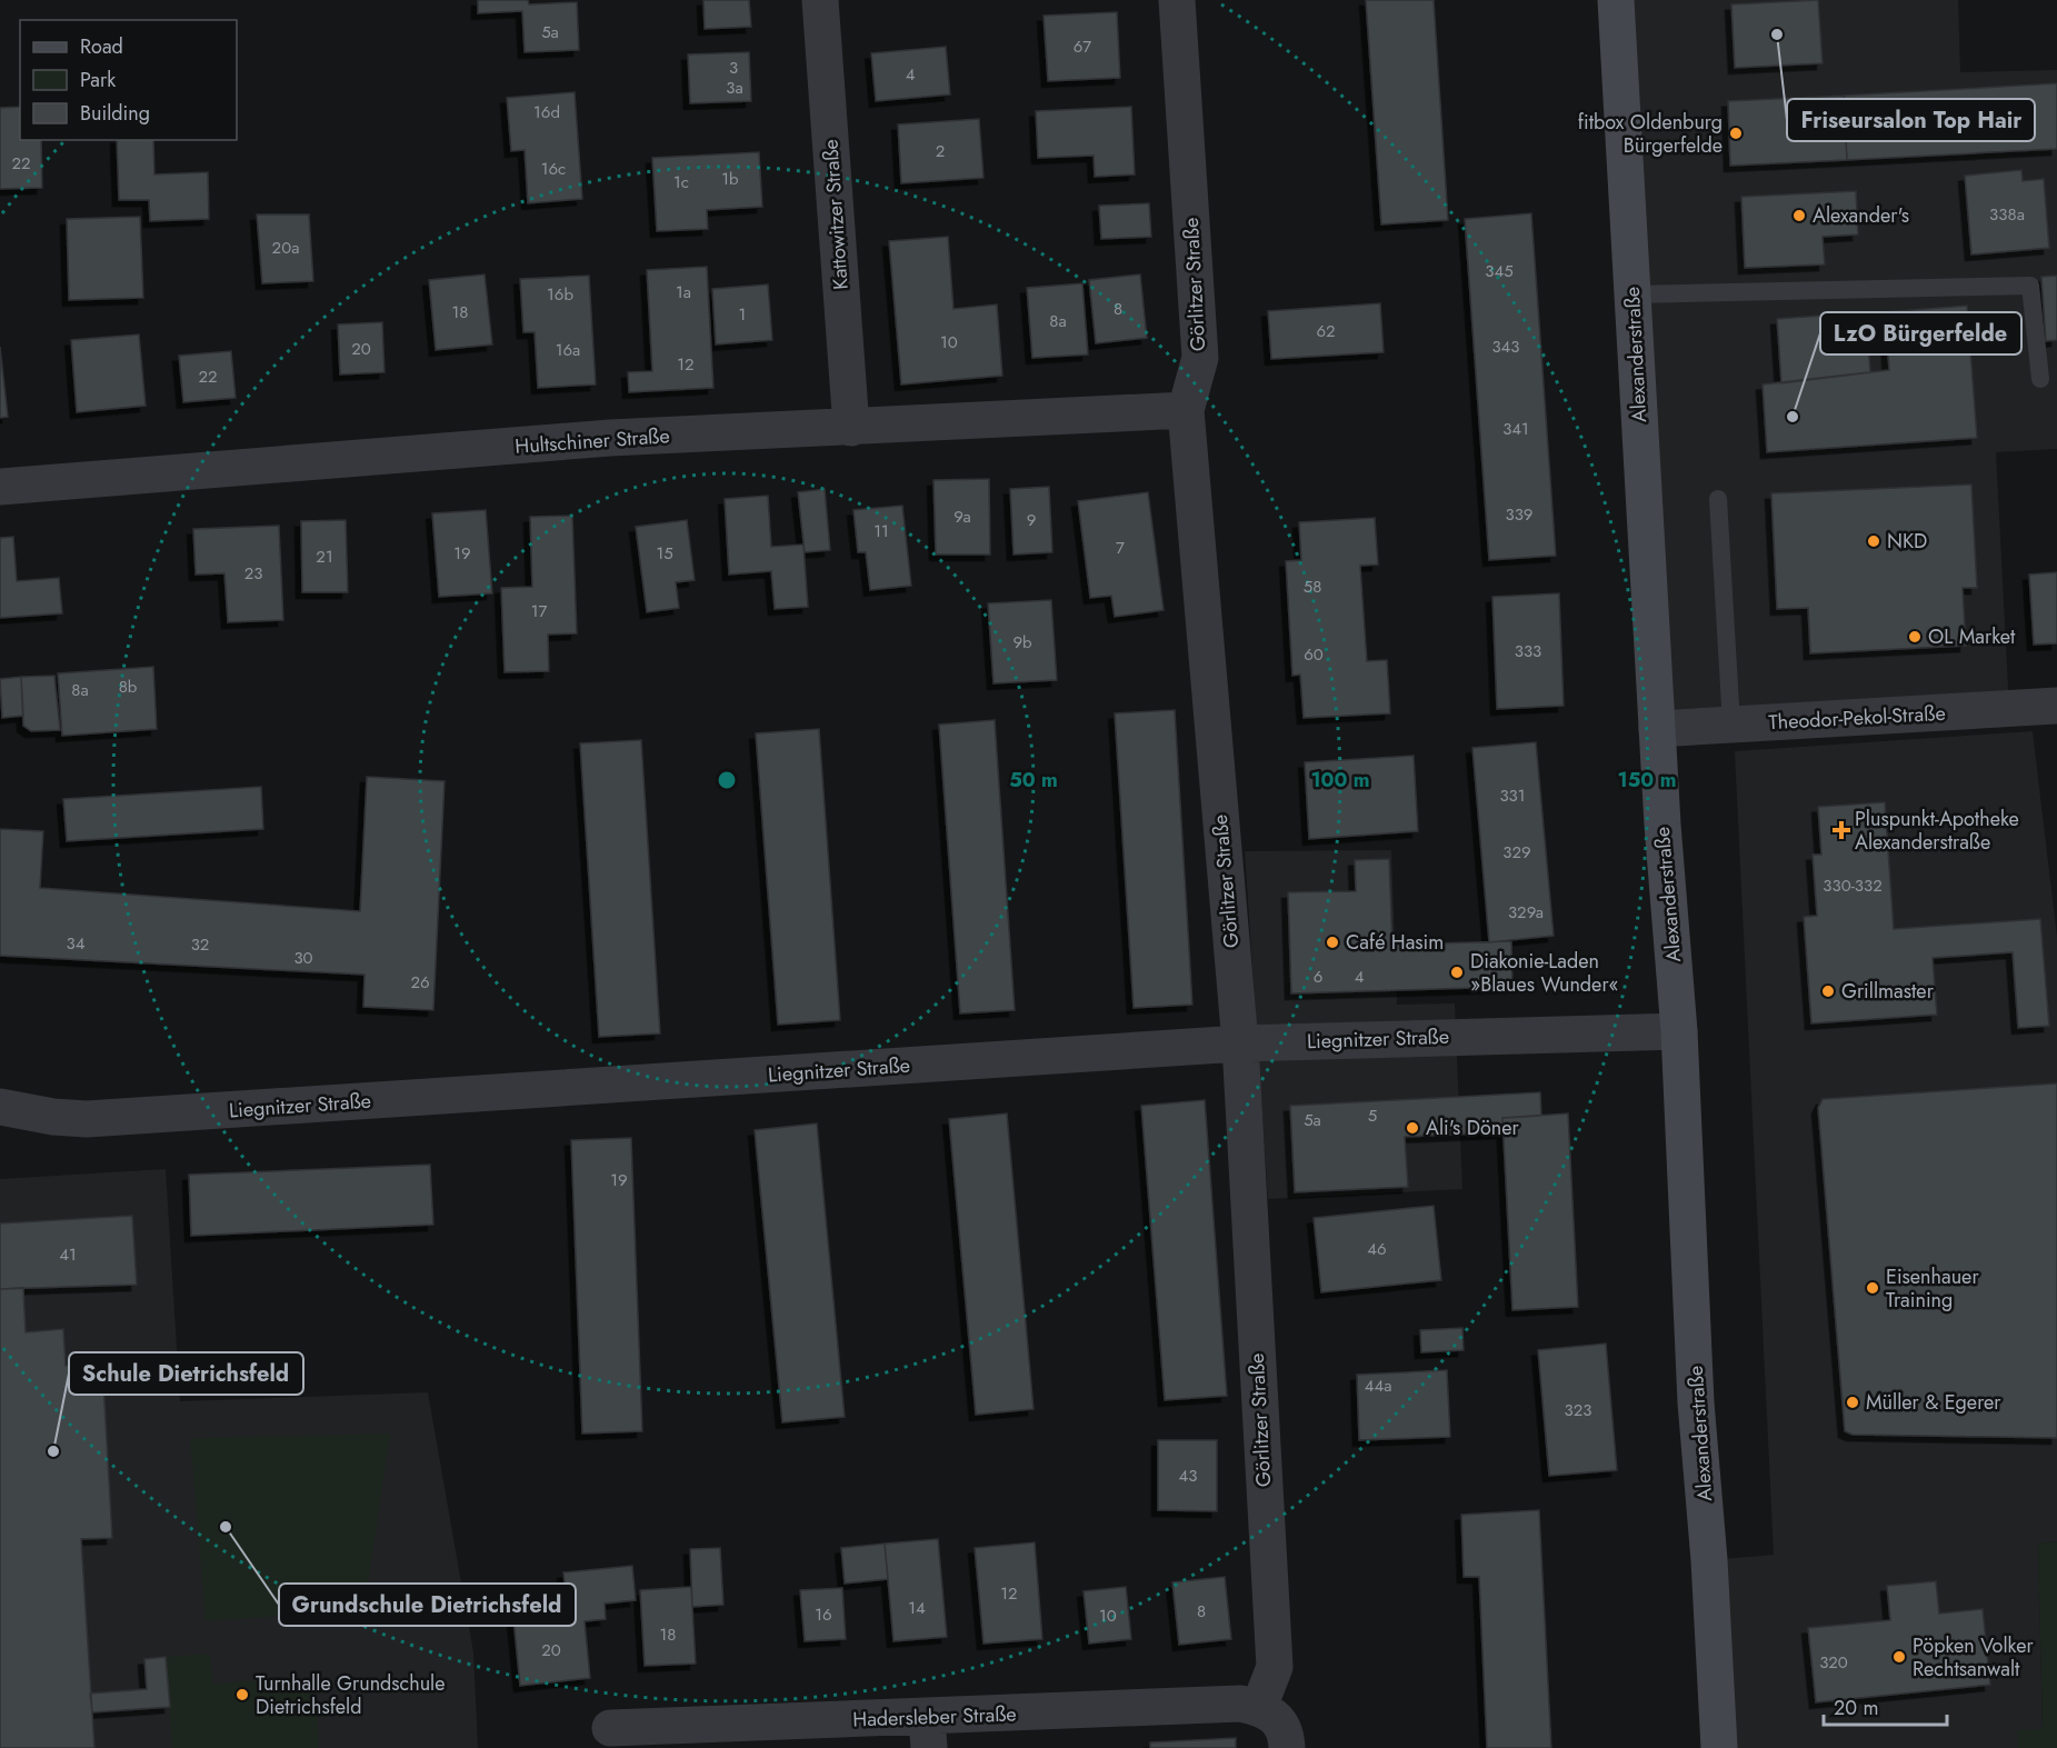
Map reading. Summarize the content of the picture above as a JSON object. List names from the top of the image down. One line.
{"streets":{"main road":["Alexanderstraße"],"street":["Kattowitzer Straße","Görlitzer Straße","Hultschiner Straße","Theodor-Pekol-Straße","Liegnitzer Straße","Hadersleber Straße"]},"crossings":[["Kattowitzer Straße","Hultschiner Straße"],["Görlitzer Straße","Hultschiner Straße"],["Görlitzer Straße","Liegnitzer Straße"],["Görlitzer Straße","Hadersleber Straße"],["Alexanderstraße","Theodor-Pekol-Straße"],["Alexanderstraße","Liegnitzer Straße"]],"places":{"other":["Friseursalon Top Hair","fitbox Oldenburg Bürgerfelde","Alexander's","LzO Bürgerfelde","NKD","OL Market","Café Hasim","Diakonie-Laden »Blaues Wunder«","Grillmaster","Ali's Döner","Eisenhauer Training","Müller & Egerer","Schule Dietrichsfeld","Grundschule Dietrichsfeld","Pöpken Volker Rechtsanwalt","Turnhalle Grundschule Dietrichsfeld"],"health":["Pluspunkt-Apotheke Alexanderstraße"]},"house_numbers":["5a","67","3","4","3a","16d","2","22","16c","1b","1c","338a","20a","345","1a","16b","8","18","1","8a","62","10","343","20","16a","12","22","341","339","9a","9","11","7","19","15","21","23","58","17","9b","333","60","8b","8a","331","329","330-332","329a","34","32","30","6","4","26","5","5a","19","46","41","44a","323","43","12","14","8","16","10","18","20","320"],"legend":["Road","Park","Building"],"scale_bar":"20 m","rings":["50 m","100 m","150 m"]}
